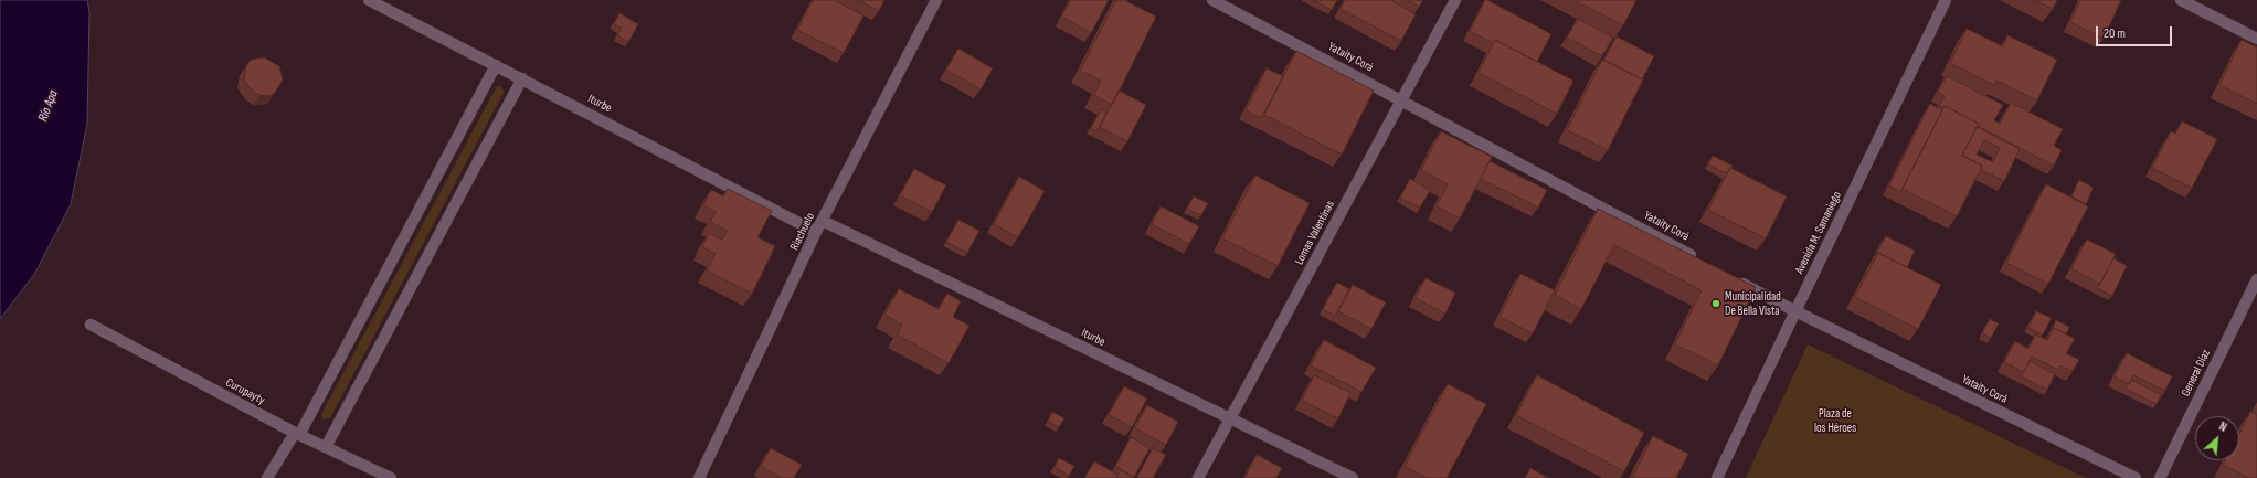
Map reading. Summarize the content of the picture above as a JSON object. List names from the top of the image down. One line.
{"streets":{"street":["Yataity Corá","Iturbe","Riachuelo","Lomas Valentinas","Avenida M. Samaniego","General Díaz","Curupayty"]},"crossings":[["Yataity Corá","Lomas Valentinas"],["Yataity Corá","Avenida M. Samaniego"],["Iturbe","Riachuelo"],["Iturbe","Lomas Valentinas"]],"water":["Río Apa"],"parks":["Plaza de los Héroes"],"places":["Municipalidad De Bella Vista"],"scale_bar":"20 m","north":"top right"}
